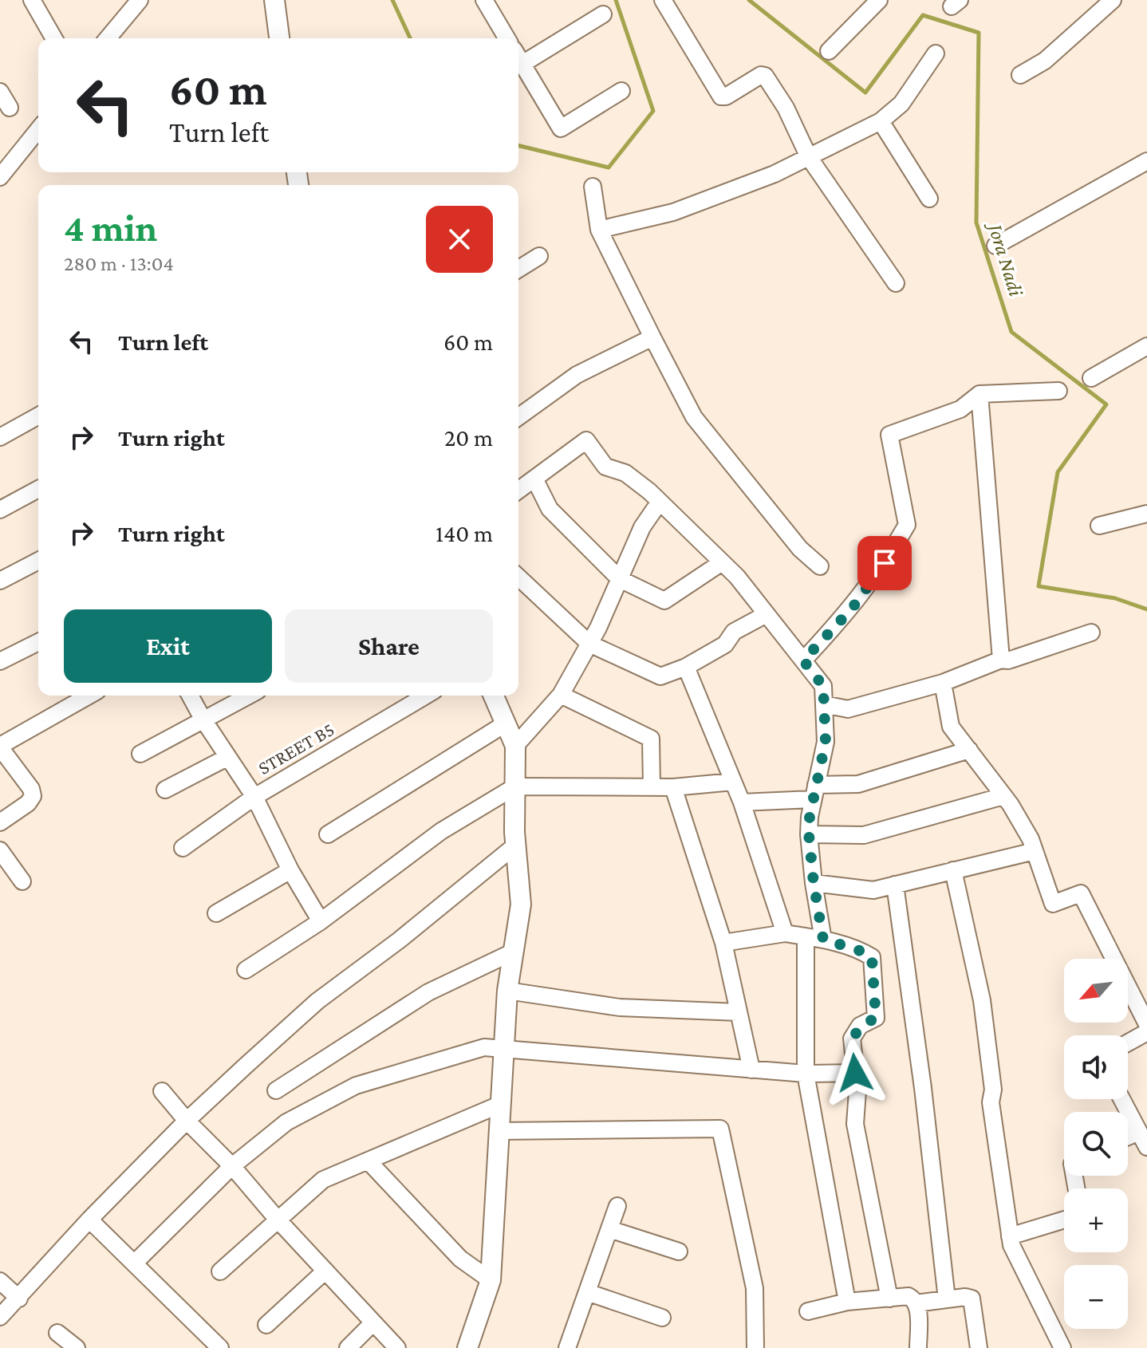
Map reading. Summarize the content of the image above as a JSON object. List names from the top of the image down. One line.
{"streets":{"street":["STREET B5"]},"water":["Jora Nadi"],"north":"bottom left","page":{"turn":["60 m","Turn left"],"heading":["4 min","280 m · 13:04"],"list":[{"name":"Turn left","value":"60 m"},{"name":"Turn right","value":"20 m"},{"name":"Turn right","value":"140 m"}],"buttons":["Exit","Share"],"map_buttons":["+","−"]}}
